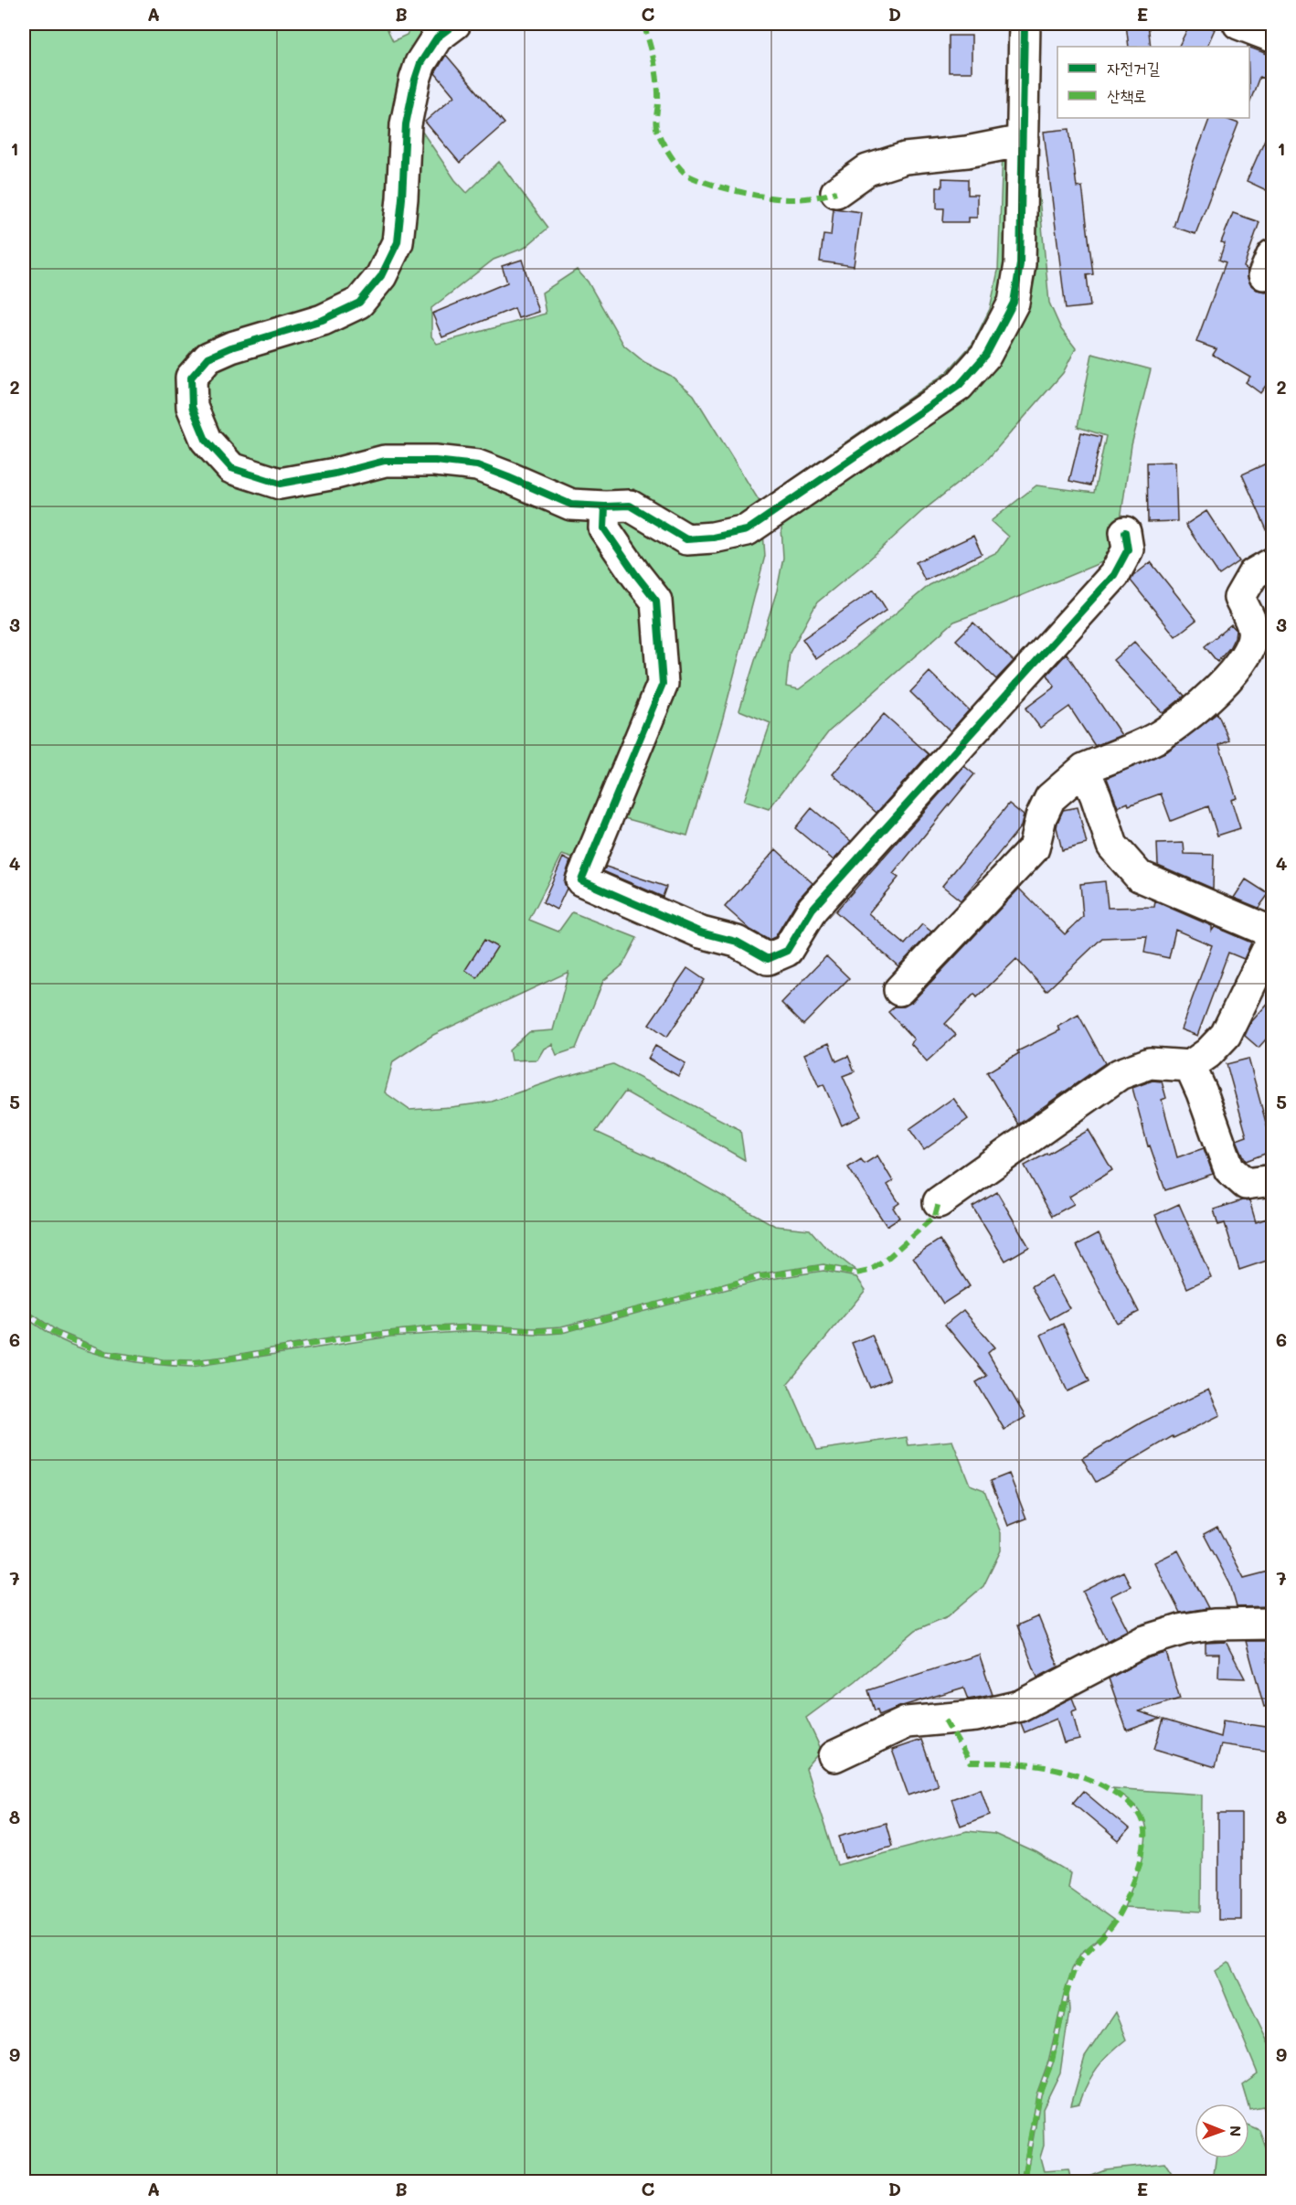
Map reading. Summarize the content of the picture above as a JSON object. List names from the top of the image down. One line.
{"legend":["자전거길","산책로"],"north":"right","grid":{"columns":["A","B","C","D","E"],"rows":["1","2","3","4","5","6","7","8","9"]}}
